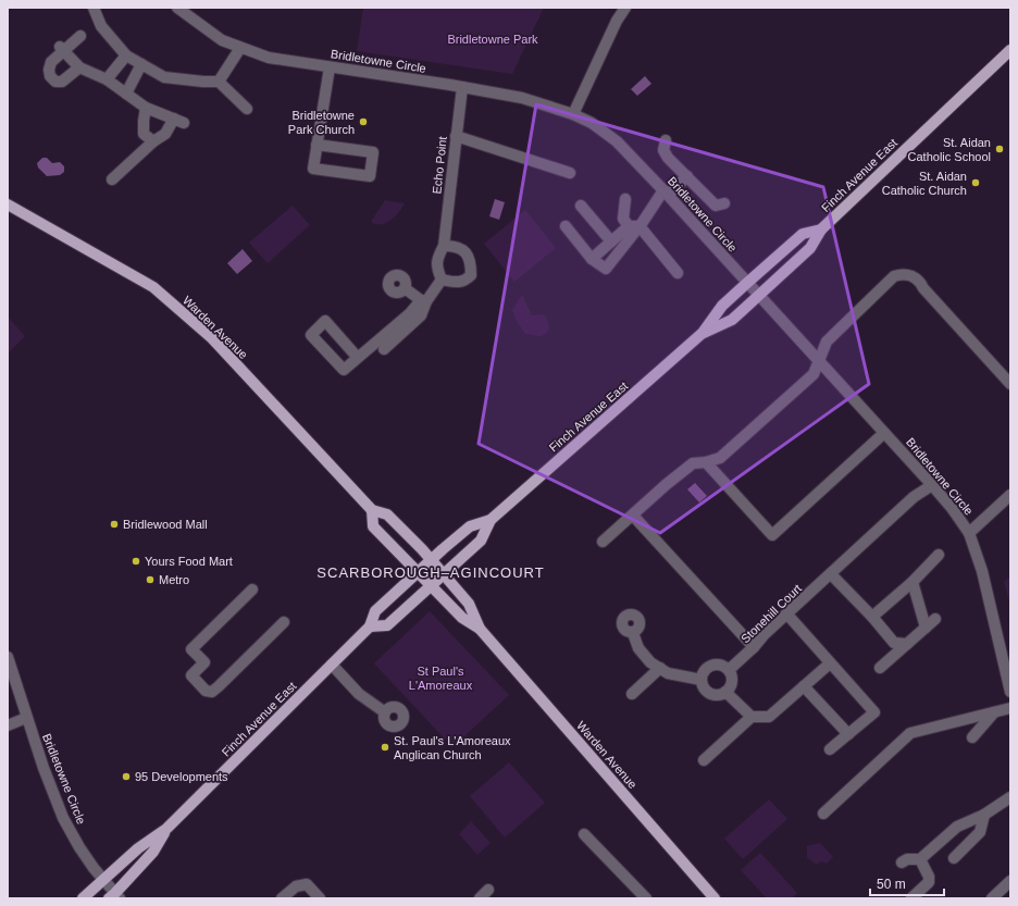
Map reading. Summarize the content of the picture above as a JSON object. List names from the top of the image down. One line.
{"streets":{"main road":["Finch Avenue East","Warden Avenue"],"street":["Bridletowne Circle","Echo Point","Stonehill Court"]},"crossings":[["Bridletowne Circle","Echo Point"],["Bridletowne Circle","Finch Avenue East"],["Bridletowne Circle","Stonehill Court"],["Finch Avenue East","Warden Avenue"]],"districts":["SCARBOROUGH–AGINCOURT"],"parks":["Bridletowne Park","St Paul's L'Amoreaux"],"places":["Bridletowne Park Church","St. Aidan Catholic School","St. Aidan Catholic Church","Bridlewood Mall","Yours Food Mart","Metro","St. Paul's L'Amoreaux Anglican Church","95 Developments"],"scale_bar":"50 m"}
